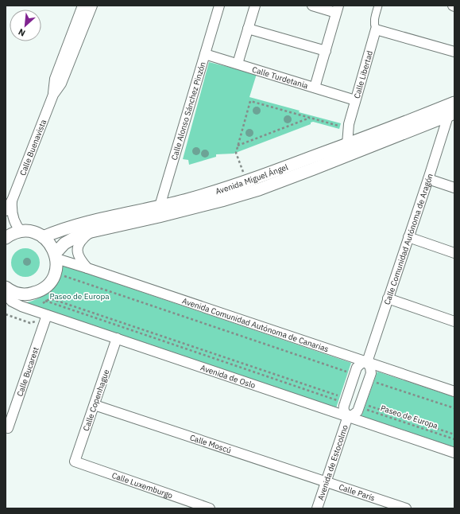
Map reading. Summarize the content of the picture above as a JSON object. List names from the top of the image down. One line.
{"streets":{"street":["Calle Libertad","Calle Turdetania","Calle Alonso Sánchez Pinzón","Calle Buenavista","Avenida Miguel Ángel","Calle Comunidad Autónoma de Aragón","Avenida Comunidad Autónoma de Canarias","Calle Bucarest","Avenida de Oslo","Calle Copenhague","Calle Moscú","Avenida de Estocolmo","Calle Luxemburgo","Calle París"],"path":["Paseo de Europa"]},"crossings":[["Calle Libertad","Calle Turdetania"],["Calle Libertad","Avenida Miguel Ángel"],["Calle Turdetania","Calle Alonso Sánchez Pinzón"],["Calle Alonso Sánchez Pinzón","Avenida Miguel Ángel"],["Avenida Miguel Ángel","Calle Comunidad Autónoma de Aragón"],["Avenida Miguel Ángel","Avenida Comunidad Autónoma de Canarias"],["Calle Comunidad Autónoma de Aragón","Avenida Comunidad Autónoma de Canarias"],["Calle Bucarest","Avenida de Oslo"],["Avenida de Oslo","Calle Copenhague"],["Avenida de Oslo","Avenida de Estocolmo"],["Calle Copenhague","Calle Moscú"],["Calle Copenhague","Calle Luxemburgo"],["Calle Moscú","Avenida de Estocolmo"],["Calle Moscú","Calle París"],["Avenida de Estocolmo","Calle París"]],"parks":["Paseo de Europa"],"north":"bottom left"}
